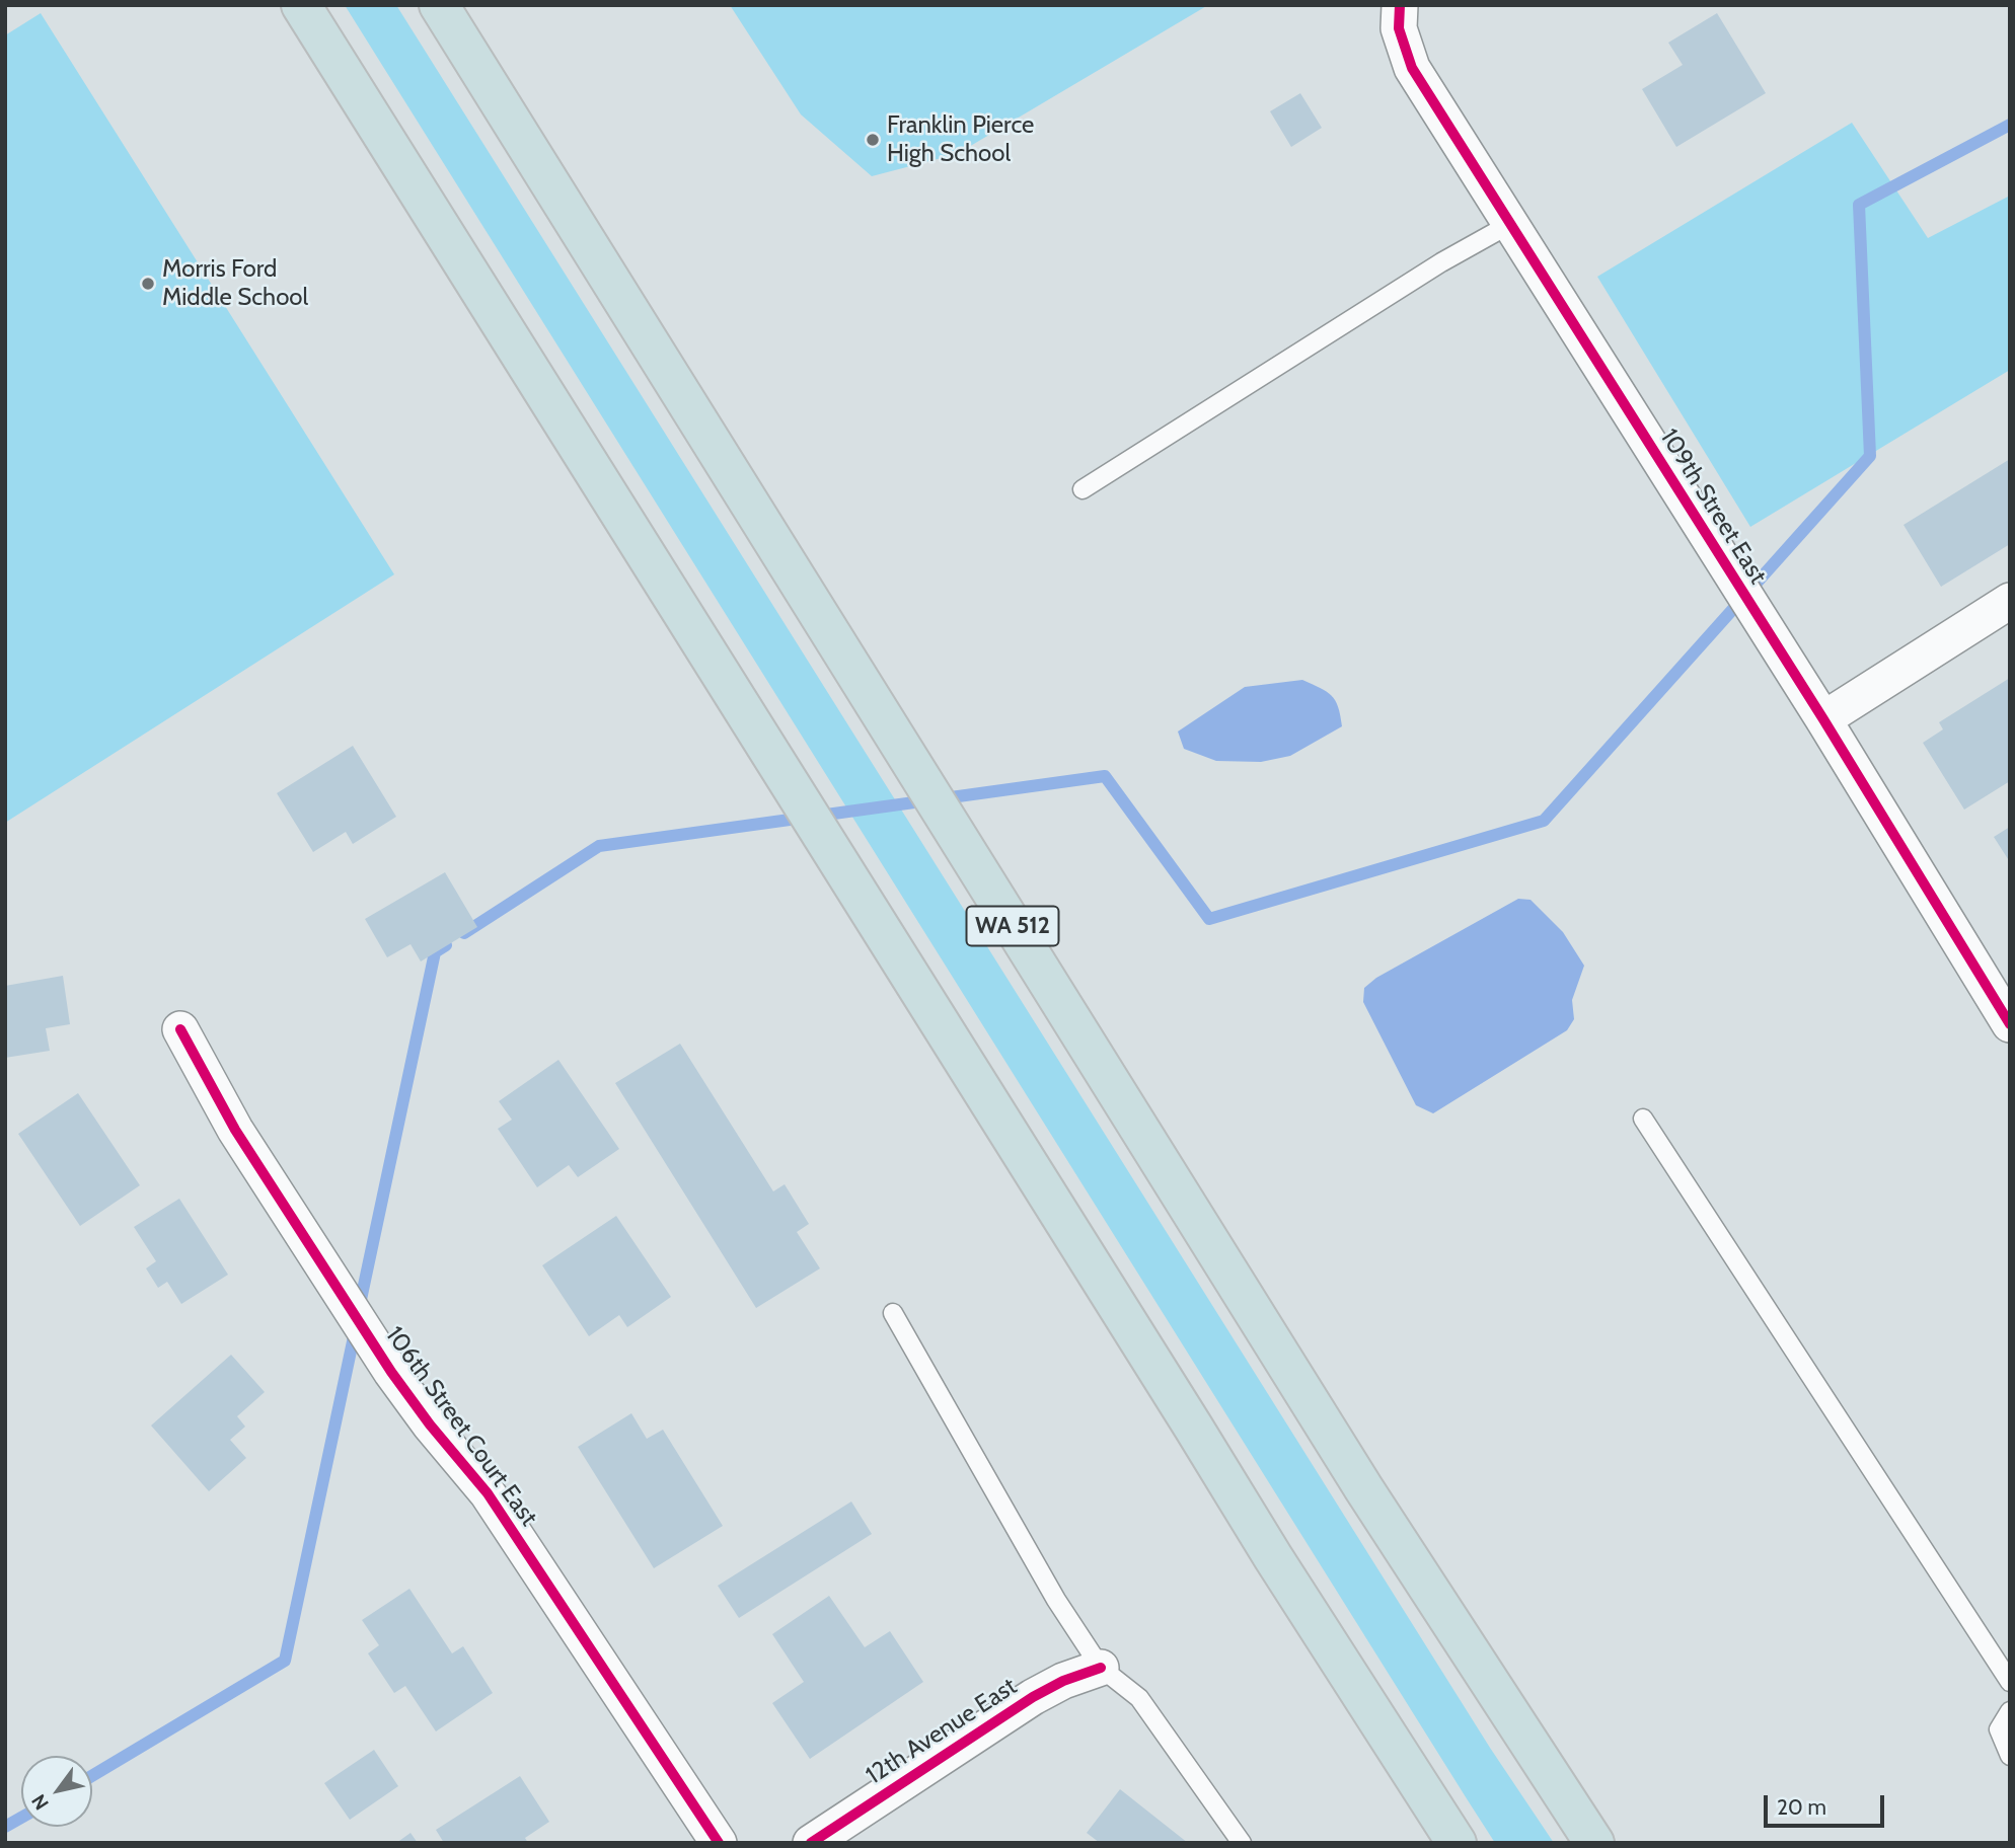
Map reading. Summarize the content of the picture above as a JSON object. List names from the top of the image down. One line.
{"streets":{"highway":["WA 512"],"street":["109th Street East","106th Street Court East","12th Avenue East"]},"places":["Franklin Pierce High School","Morris Ford Middle School"],"scale_bar":"20 m","north":"bottom left"}
